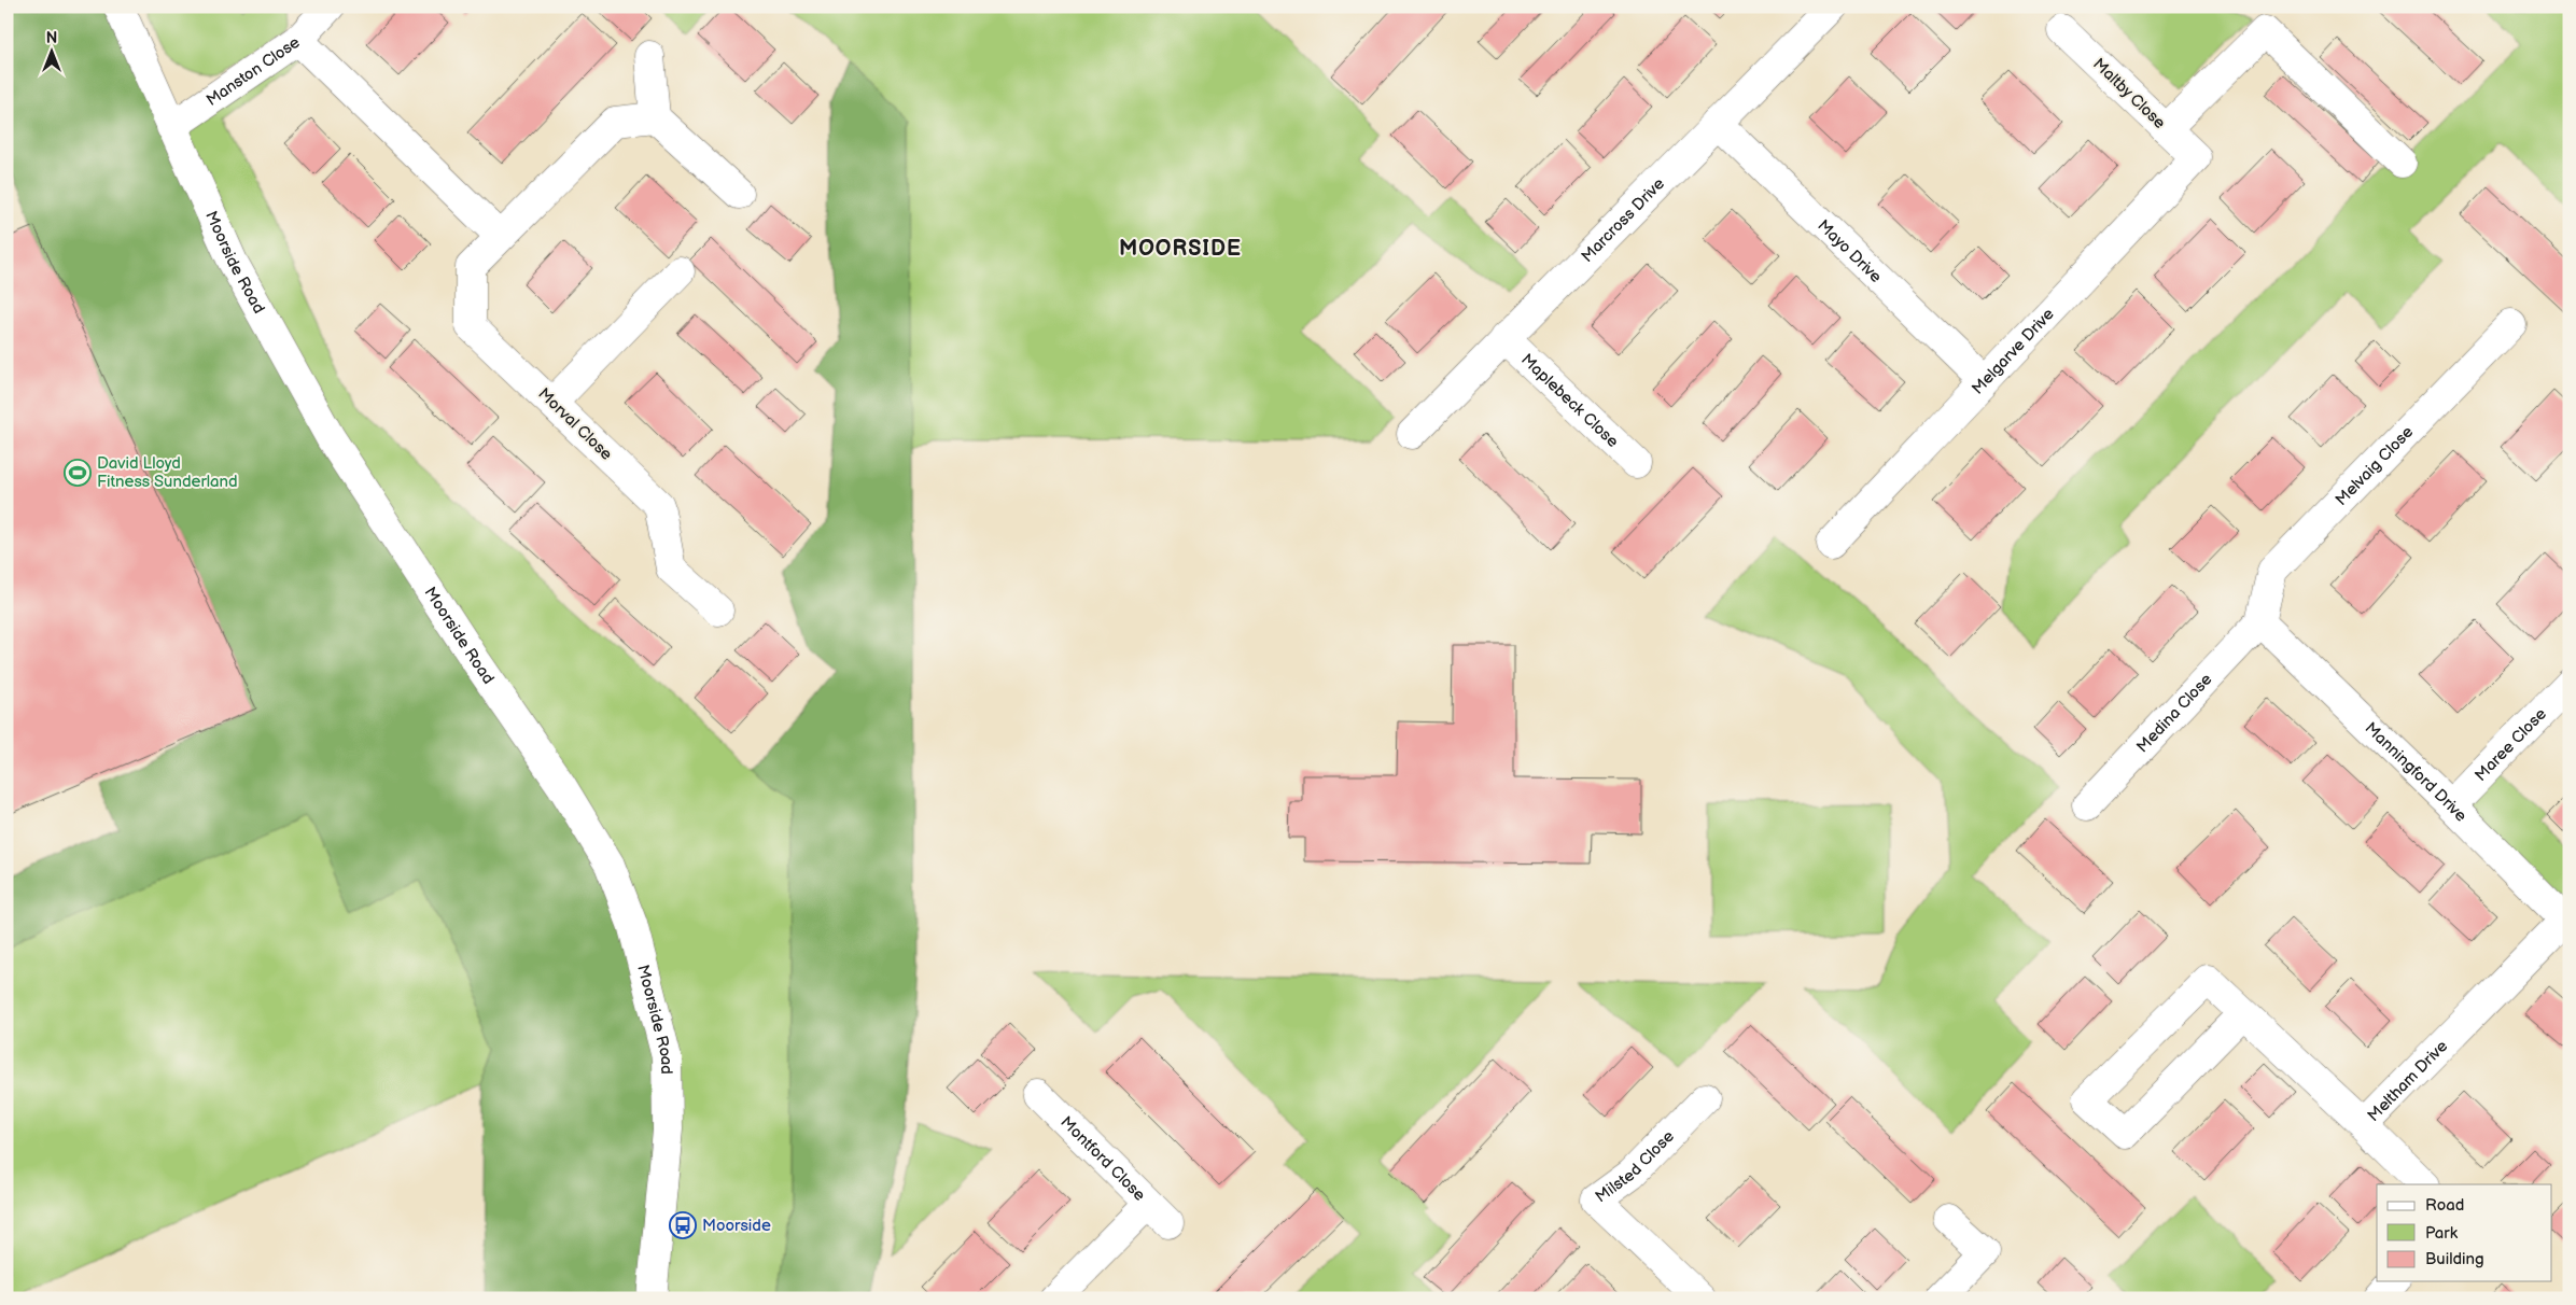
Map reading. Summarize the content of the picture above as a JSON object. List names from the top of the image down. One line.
{"streets":{"street":["Manston Close","Maltby Close","Marcross Drive","Mayo Drive","Moorside Road","Melgarve Drive","Maplebeck Close","Morval Close","Melvaig Close","Medina Close","Maree Close","Manningford Drive","Meltham Drive","Montford Close","Milsted Close"]},"crossings":[["Manston Close","Moorside Road"],["Maltby Close","Melgarve Drive"],["Marcross Drive","Mayo Drive"],["Marcross Drive","Maplebeck Close"],["Mayo Drive","Melgarve Drive"],["Melvaig Close","Medina Close"],["Melvaig Close","Manningford Drive"],["Medina Close","Manningford Drive"],["Maree Close","Manningford Drive"],["Manningford Drive","Meltham Drive"]],"districts":["MOORSIDE"],"places":{"sports":["David Lloyd Fitness Sunderland"],"bus stop":["Moorside"]},"legend":["Road","Park","Building"],"north":"top"}
